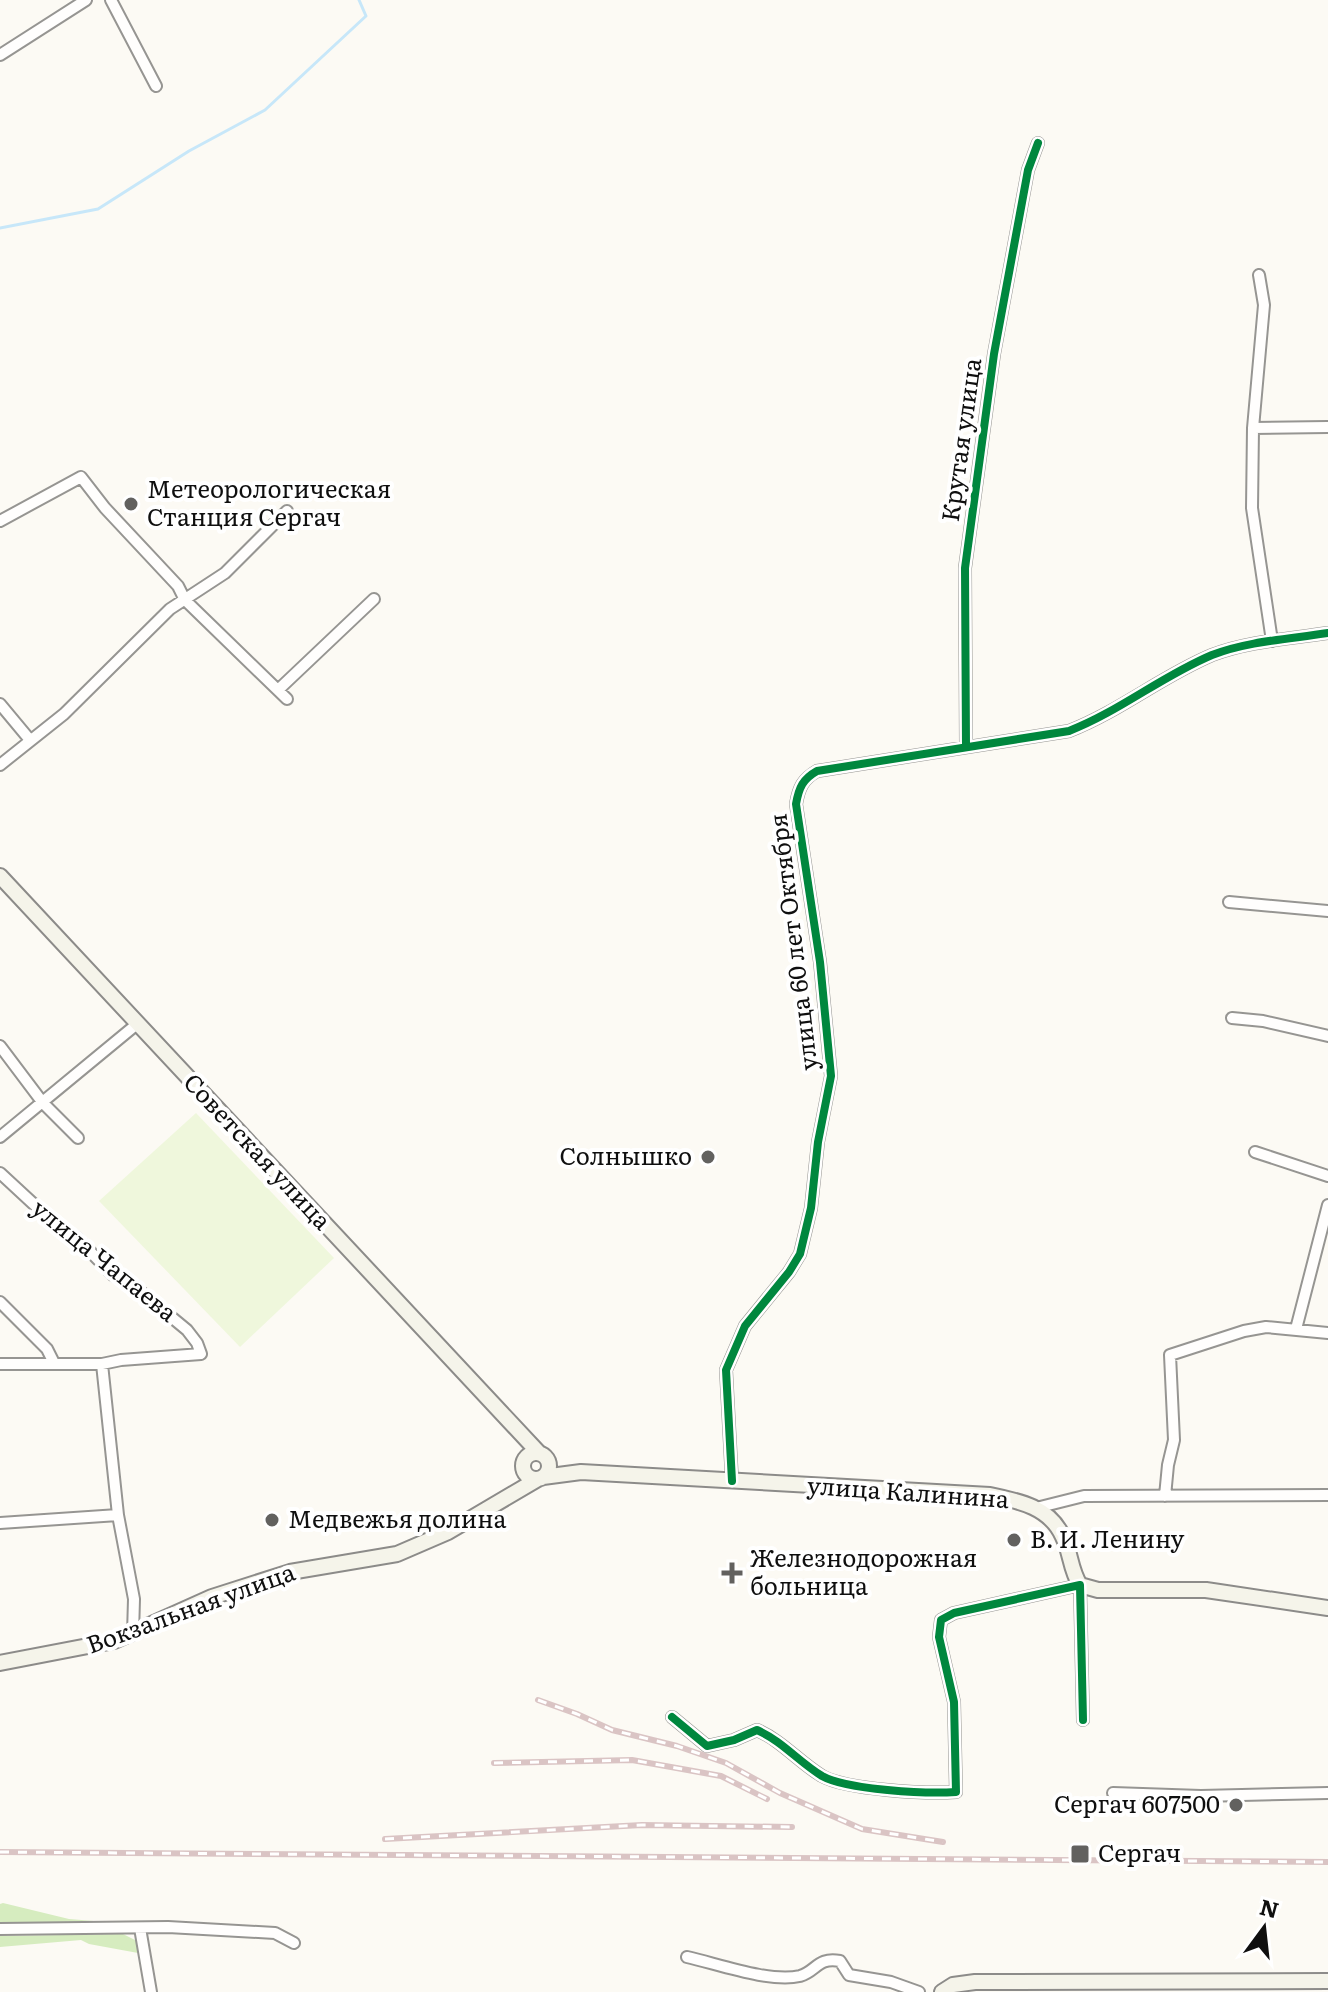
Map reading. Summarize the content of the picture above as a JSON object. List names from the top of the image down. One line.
{"streets":{"main road":["Советская улица","улица Калинина","Вокзальная улица"],"street":["Крутая улица","улица 60 лет Октября","улица Чапаева"]},"crossings":[["Крутая улица","улица 60 лет Октября"],["улица 60 лет Октября","улица Калинина"],["Советская улица","Вокзальная улица"]],"places":{"other":["Метеорологическая Станция Сергач","Солнышко","Медвежья долина","В. И. Ленину","Сергач 607500"],"health":["Железнодорожная больница"],"transit":["Сергач"]},"north":"top"}
